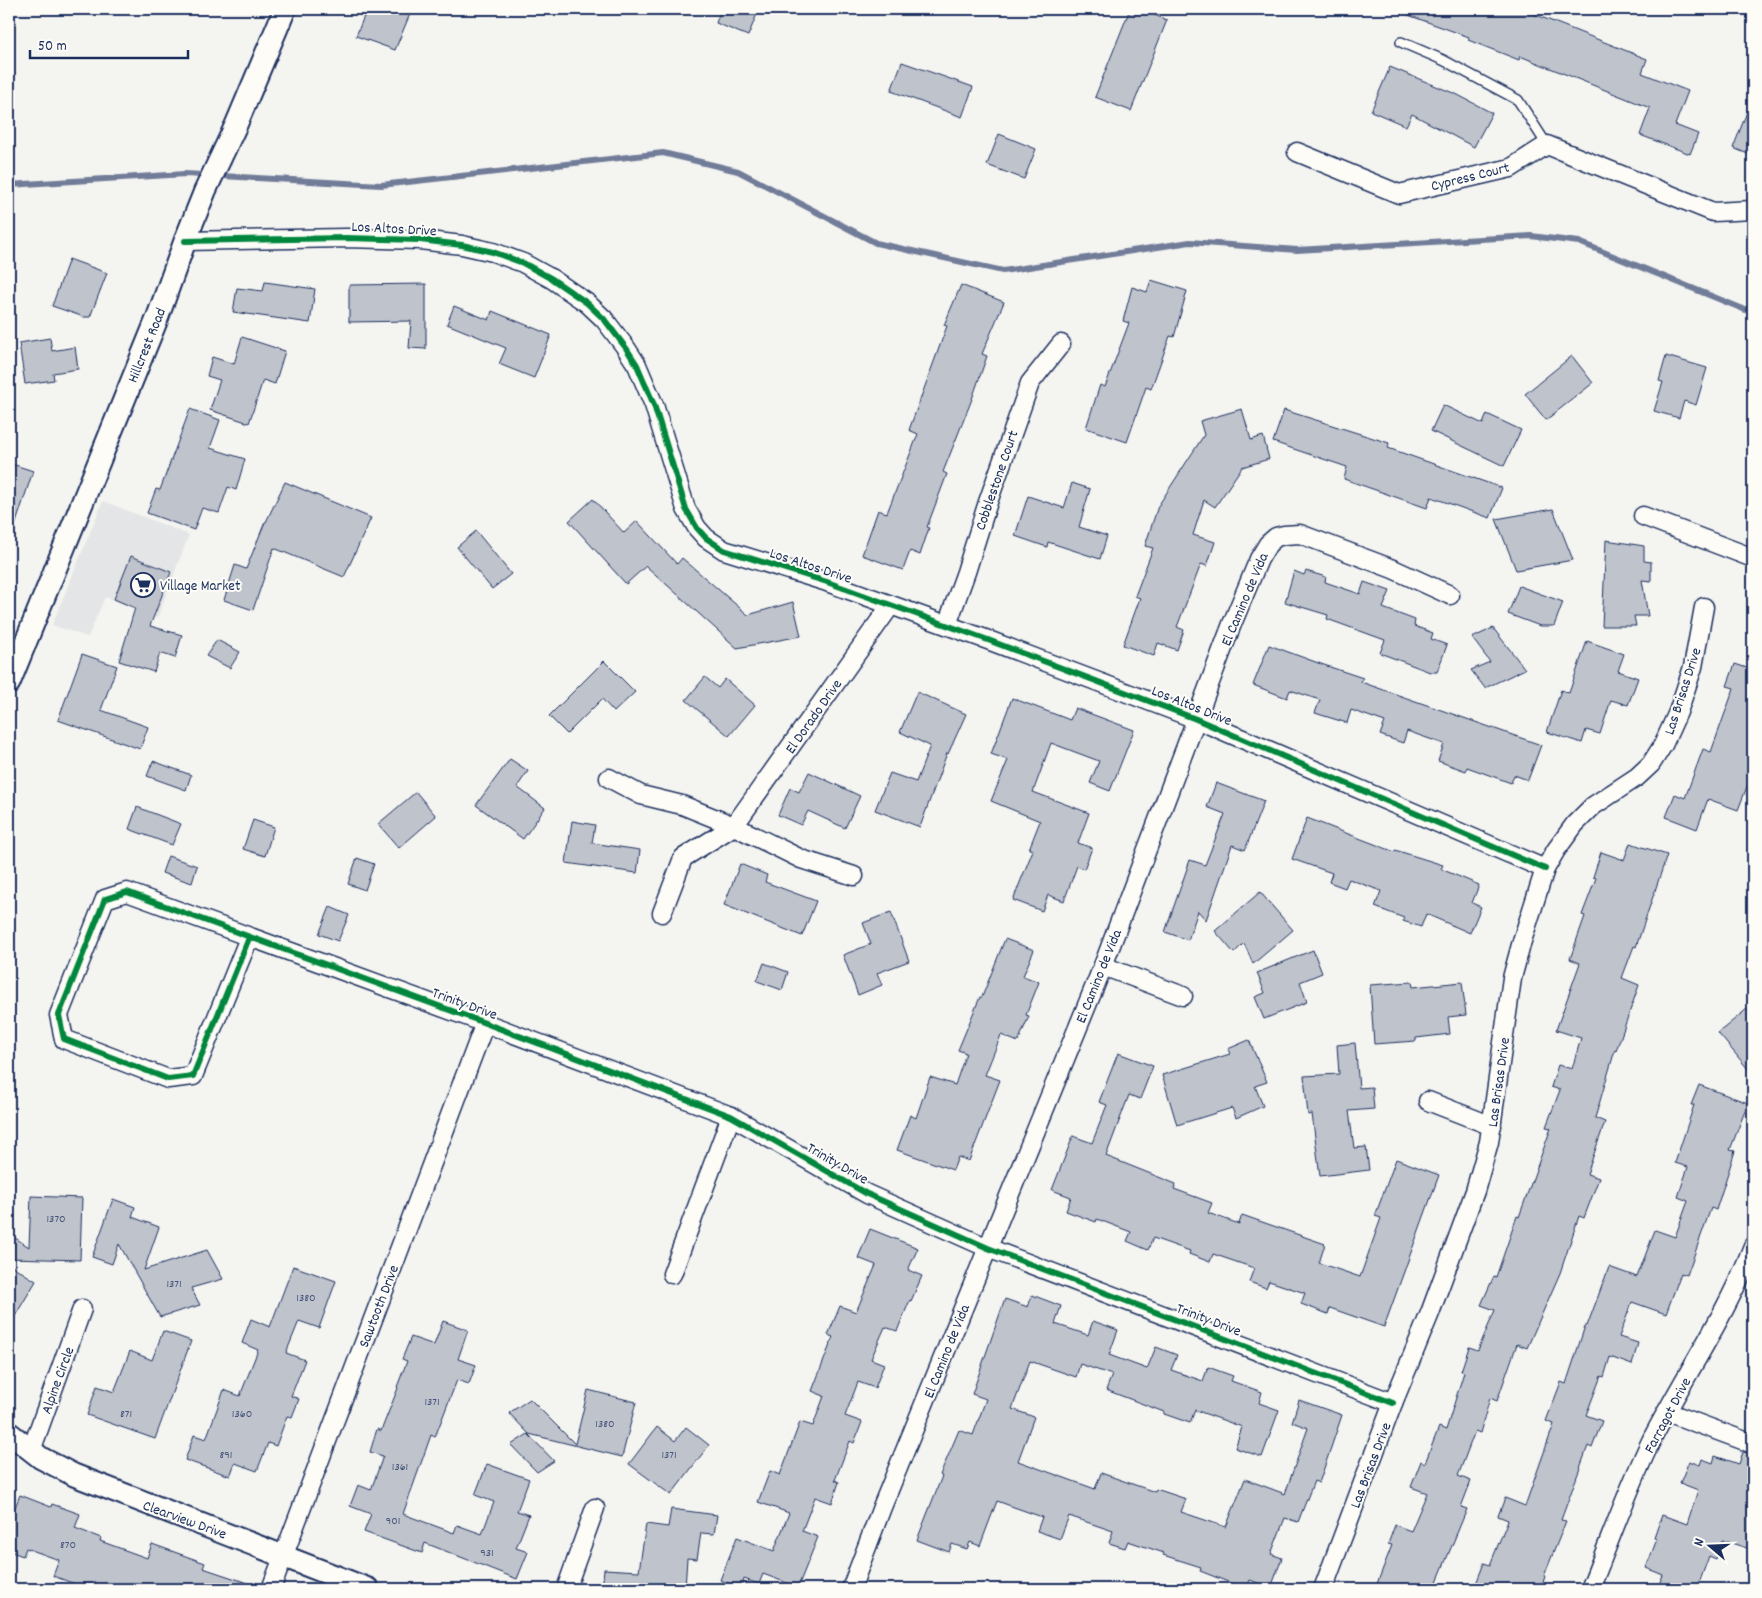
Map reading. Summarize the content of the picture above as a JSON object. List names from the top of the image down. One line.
{"streets":{"street":["Cypress Court","Los Altos Drive","Hillcrest Road","Cobblestone Court","El Camino de Vida","Las Brisas Drive","El Dorado Drive","Trinity Drive","Sawtooth Drive","Alpine Circle","Farragot Drive","Clearview Drive"]},"crossings":[["Los Altos Drive","Hillcrest Road"],["Los Altos Drive","Cobblestone Court"],["Los Altos Drive","El Camino de Vida"],["Los Altos Drive","Las Brisas Drive"],["Los Altos Drive","El Dorado Drive"],["El Camino de Vida","Trinity Drive"],["Las Brisas Drive","Trinity Drive"],["Trinity Drive","Sawtooth Drive"],["Sawtooth Drive","Clearview Drive"],["Alpine Circle","Clearview Drive"]],"places":{"supermarket":["Village Market"]},"house_numbers":["1370","1371","1380","1371","871","1360","1380","891","1371","1361","901","870","931"],"scale_bar":"50 m","north":"left"}
